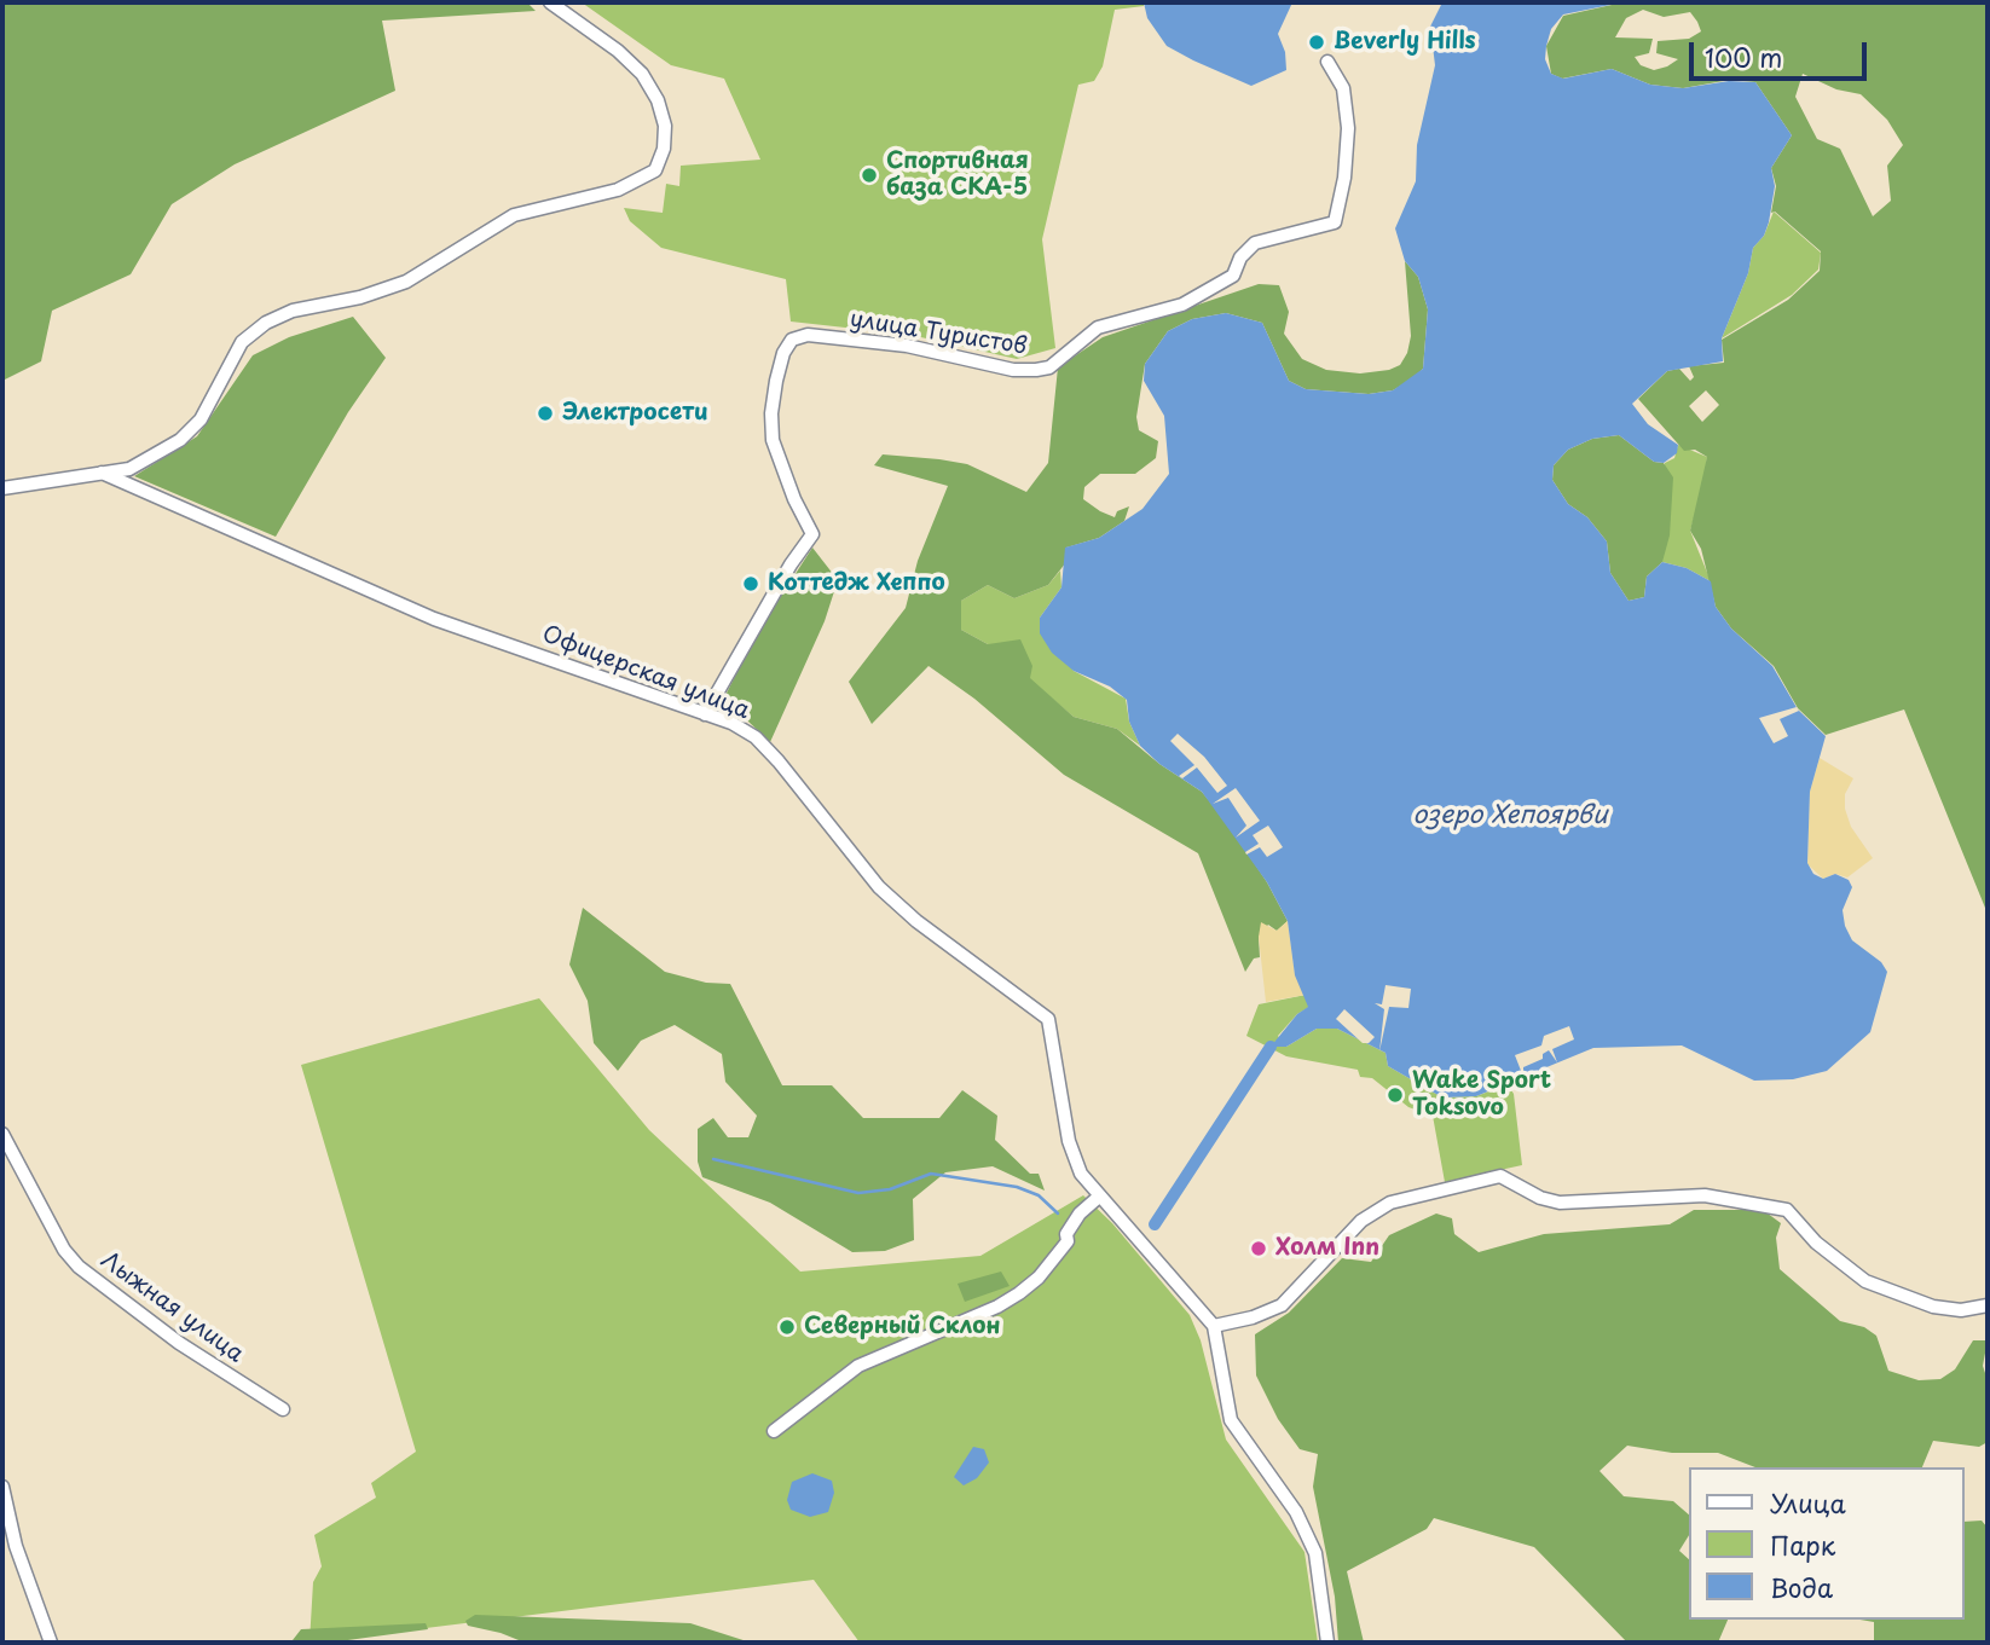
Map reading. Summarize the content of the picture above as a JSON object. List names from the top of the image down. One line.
{"streets":{"street":["улица Туристов","Офицерская улица","Лыжная улица"]},"crossings":[["улица Туристов","Офицерская улица"]],"water":["озеро Хепоярви"],"places":["Beverly Hills","Спортивная база СКА-5","Электросети","Коттедж Хеппо","Wake Sport Toksovo","Холм Inn","Северный Склон"],"legend":["Улица","Парк","Вода"],"scale_bar":"100 m"}
